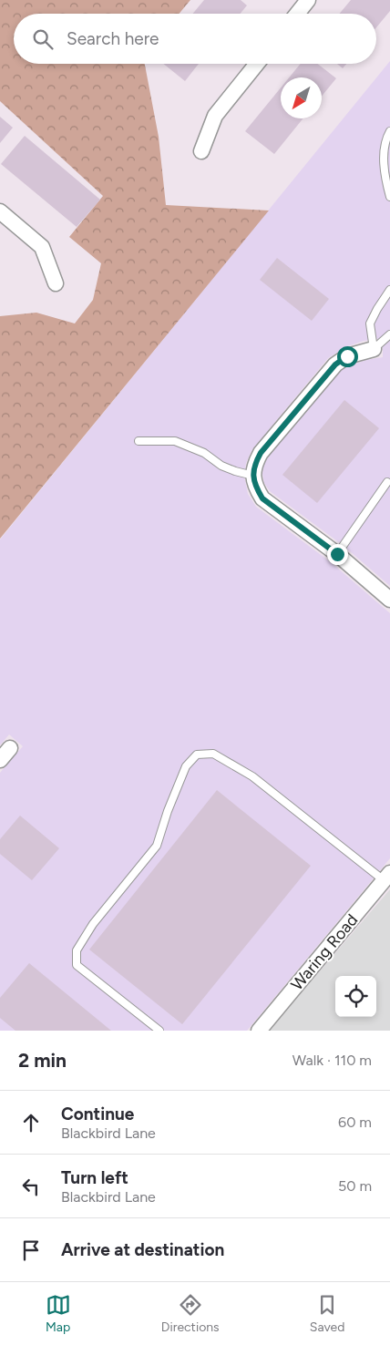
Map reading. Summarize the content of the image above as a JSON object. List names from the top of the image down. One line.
{"streets":{"street":["Waring Road"]},"north":"bottom left","page":{"search":"Search here","heading":["2 min","Walk · 110 m"],"list":[["Continue","Blackbird Lane","60 m"],["Turn left","Blackbird Lane","50 m"],"Arrive at destination"],"nav":["Map","Directions","Saved"]}}
